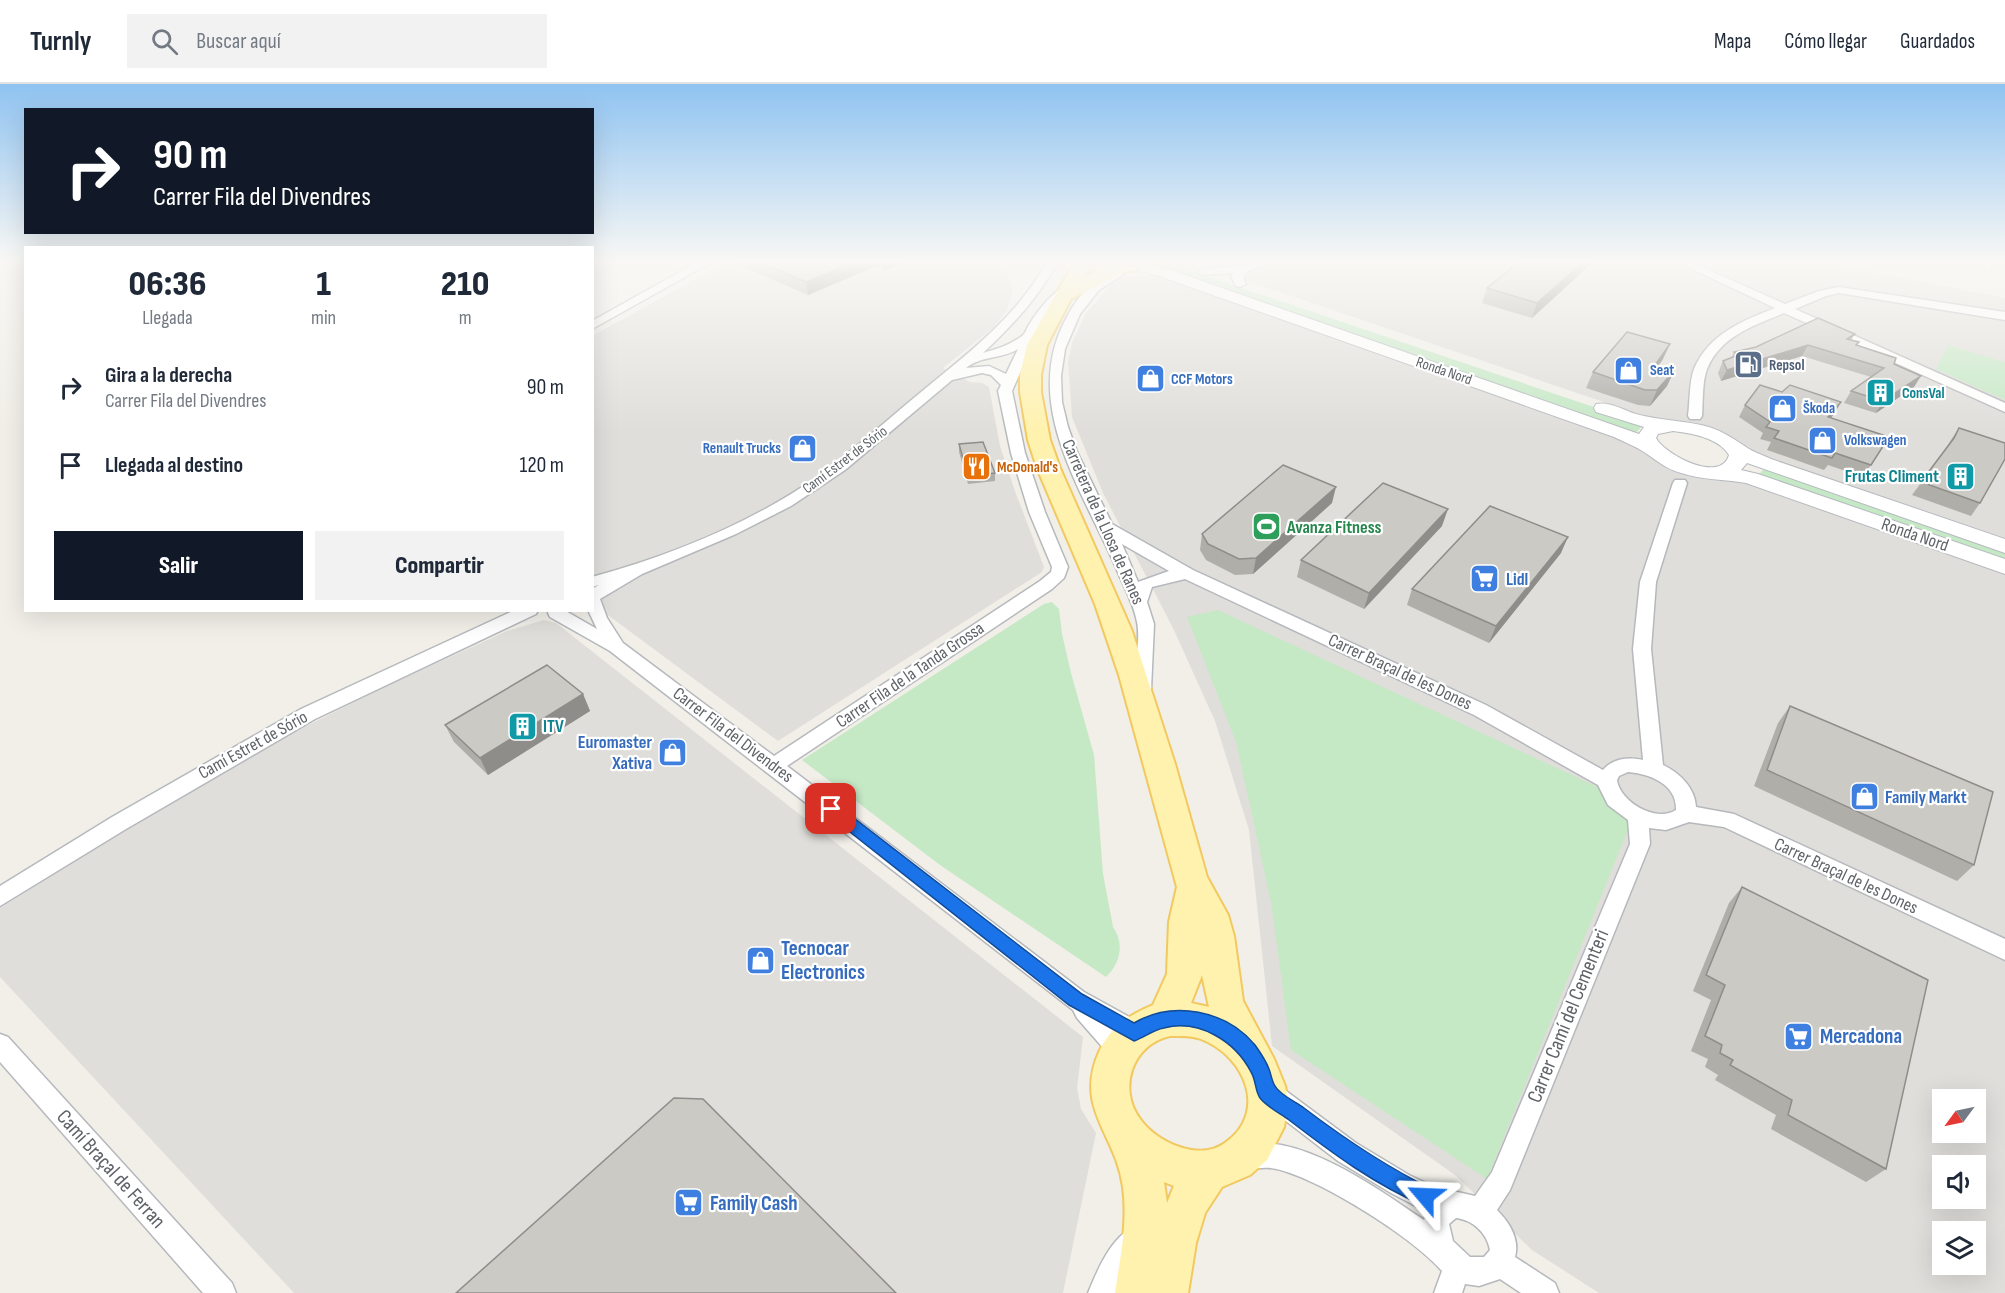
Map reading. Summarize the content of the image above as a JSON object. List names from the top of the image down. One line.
{"streets":{"main road":["Ronda Nord"],"street":["Camí Estret de Sório","Carretera de la Llosa de Ranes","Carrer Braçal de les Dones","Carrer Fila de la Tanda Grossa","Carrer Fila del Divendres","Carrer Camí del Cementeri","Camí Braçal de Ferran"]},"crossings":[["Carretera de la Llosa de Ranes","Carrer Braçal de les Dones"],["Carrer Braçal de les Dones","Carrer Camí del Cementeri"],["Carrer Fila de la Tanda Grossa","Carrer Fila del Divendres"]],"places":{"fuel station":["Repsol"],"shop":["Seat","CCF Motors","Škoda","Volkswagen","Renault Trucks","Euromaster Xativa","Family Markt","Tecnocar Electronics"],"building":["ConsVal","Frutas Climent","ITV"],"restaurant":["McDonald's"],"sports":["Avanza Fitness"],"supermarket":["Lidl","Mercadona","Family Cash"]},"north":"bottom left","page":{"header":"Turnly","search":"Buscar aquí","nav":["Mapa","Cómo llegar","Guardados"],"turn":["90 m","Carrer Fila del Divendres"],"eta":["06:36","Llegada","1","min","210","m"],"list":[{"name":"Gira a la derecha","note":"Carrer Fila del Divendres","value":"90 m"},{"name":"Llegada al destino","value":"120 m"}],"buttons":["Salir","Compartir"]}}
